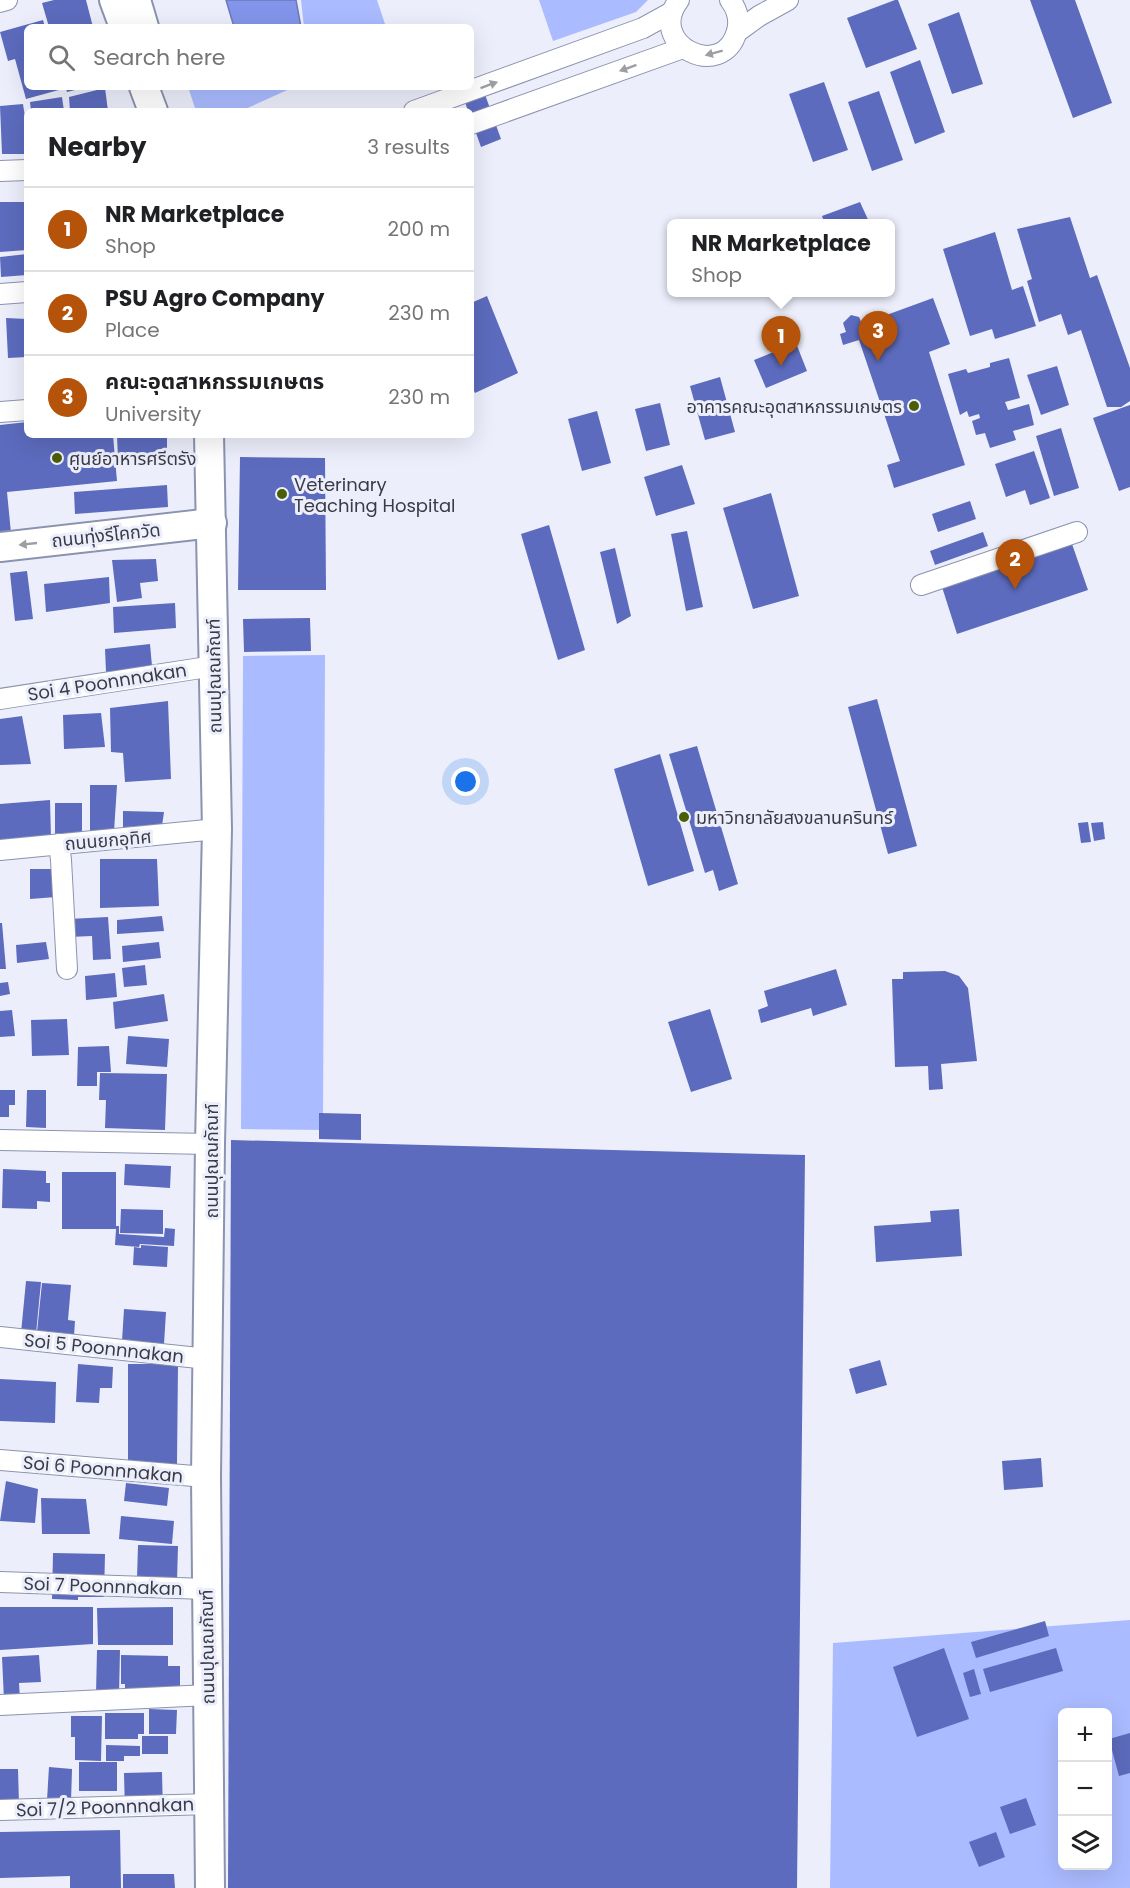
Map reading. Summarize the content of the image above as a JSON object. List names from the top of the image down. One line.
{"streets":{"street":["ถนนทุ่งรีโคกวัด","ถนนปุณณกัณฑ์","Soi 4 Poonnnakan","ถนนยกอุทิศ","Soi 5 Poonnnakan","Soi 6 Poonnnakan","Soi 7 Poonnnakan","Soi 7/2 Poonnnakan"]},"crossings":[["ถนนทุ่งรีโคกวัด","ถนนปุณณกัณฑ์"],["ถนนปุณณกัณฑ์","Soi 4 Poonnnakan"],["ถนนปุณณกัณฑ์","ถนนยกอุทิศ"],["ถนนปุณณกัณฑ์","Soi 5 Poonnnakan"],["ถนนปุณณกัณฑ์","Soi 6 Poonnnakan"],["ถนนปุณณกัณฑ์","Soi 7 Poonnnakan"],["ถนนปุณณกัณฑ์","Soi 7/2 Poonnnakan"]],"one_way":["ถนนทุ่งรีโคกวัด"],"places":["อาคารคณะอุตสาหกรรมเกษตร","ศูนย์อาหารศรีตรัง","Veterinary Teaching Hospital","มหาวิทยาลัยสงขลานครินทร์"],"page":{"search":"Search here","heading":["Nearby","3 results"],"list":[{"mark":"1","name":"NR Marketplace","note":"Shop","value":"200 m"},{"mark":"2","name":"PSU Agro Company","note":"Place","value":"230 m"},{"mark":"3","name":"คณะอุตสาหกรรมเกษตร","note":"University","value":"230 m"}],"popup":["NR Marketplace","Shop"],"pins":["3","1","2"],"map_buttons":["+","−"]}}
